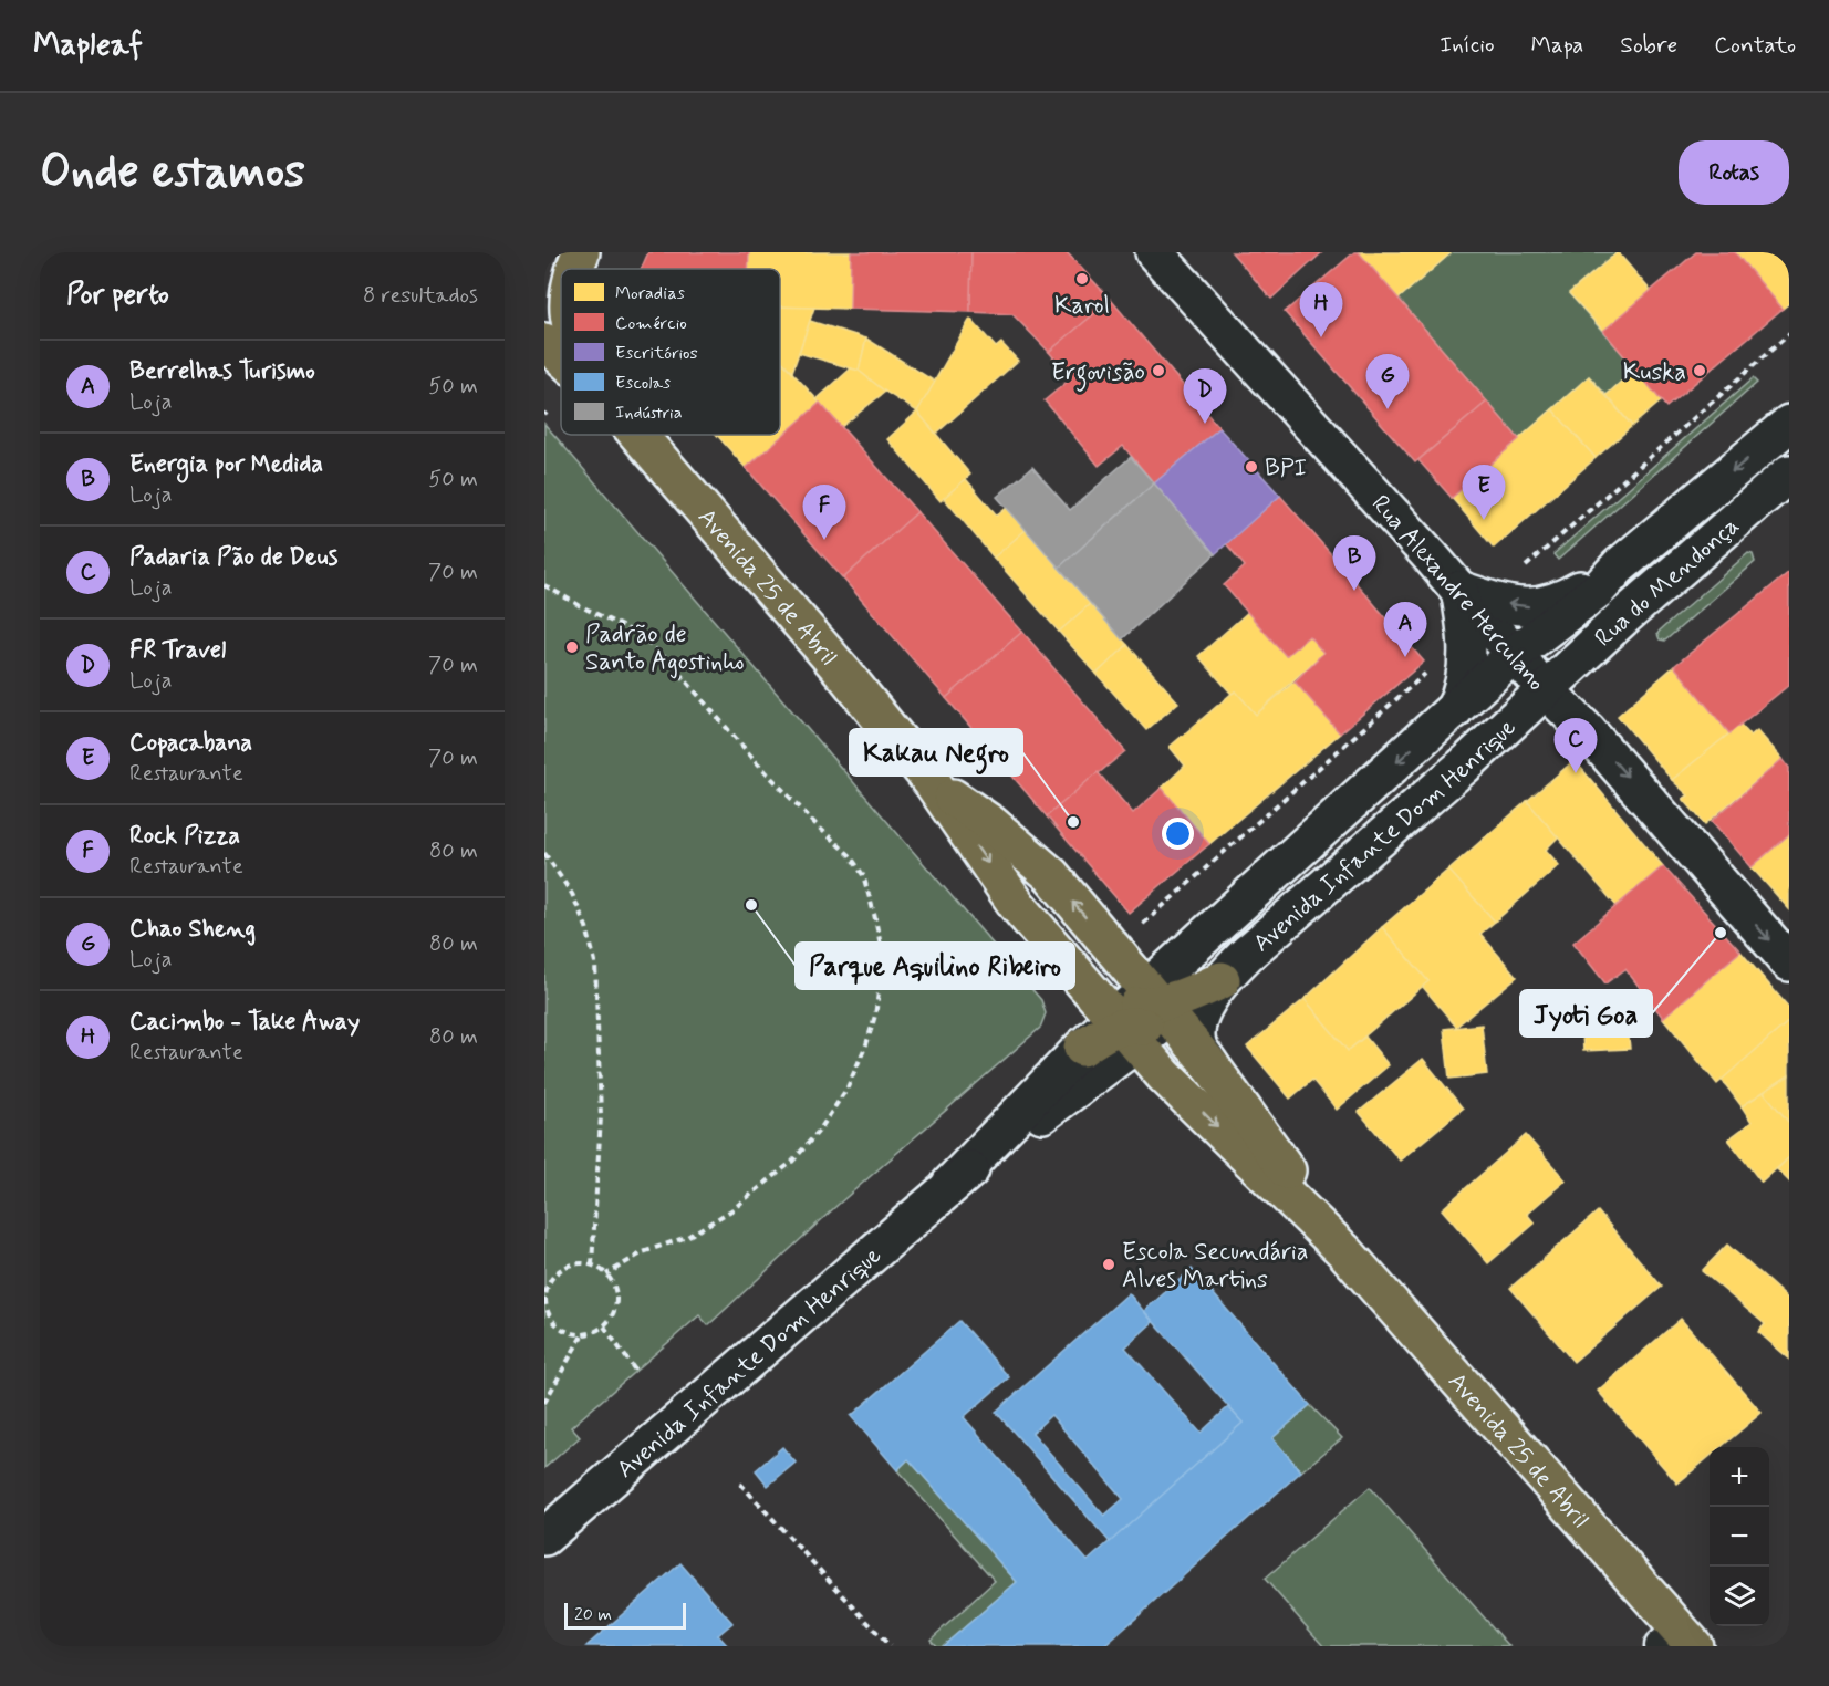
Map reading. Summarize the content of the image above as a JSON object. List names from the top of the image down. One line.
{"streets":{"main road":["Rua do Mendonça","Avenida 25 de Abril","Rua Alexandre Herculano","Avenida Infante Dom Henrique"]},"crossings":[["Rua do Mendonça","Rua Alexandre Herculano"],["Rua do Mendonça","Avenida Infante Dom Henrique"],["Avenida 25 de Abril","Avenida Infante Dom Henrique"],["Rua Alexandre Herculano","Avenida Infante Dom Henrique"]],"one_way":["Rua Alexandre Herculano"],"places":["Karol","Ergovisão","Kuska","BPI","Padrão de Santo Agostinho","Kakau Negro","Parque Aquilino Ribeiro","Jyoti Goa","Escola Secundária Alves Martins"],"legend":["Moradias","Comércio","Escritórios","Escolas","Indústria"],"scale_bar":"20 m","page":{"header":"Mapleaf","nav":["Início","Mapa","Sobre","Contato"],"buttons":"Rotas","title":"Onde estamos","heading":["Por perto","8 resultados"],"pins":["H","G","D","E","F","B","A","C"],"list":[{"mark":"A","name":"Berrelhas Turismo","note":"Loja","value":"50 m"},{"mark":"B","name":"Energia por Medida","note":"Loja","value":"50 m"},{"mark":"C","name":"Padaria Pão de Deus","note":"Loja","value":"70 m"},{"mark":"D","name":"FR Travel","note":"Loja","value":"70 m"},{"mark":"E","name":"Copacabana","note":"Restaurante","value":"70 m"},{"mark":"F","name":"Rock Pizza","note":"Restaurante","value":"80 m"},{"mark":"G","name":"Chao Sheng","note":"Loja","value":"80 m"},{"mark":"H","name":"Cacimbo - Take Away","note":"Restaurante","value":"80 m"}],"map_buttons":["+","−"],"scale":"20 m"}}
